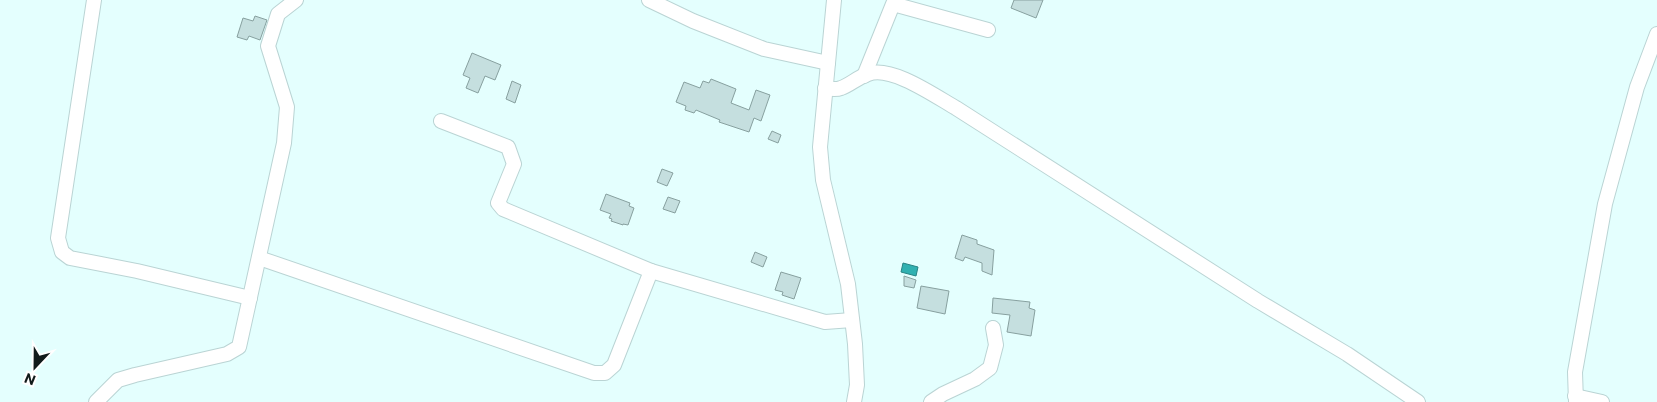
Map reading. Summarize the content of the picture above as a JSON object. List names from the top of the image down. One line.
{"north":"bottom"}
